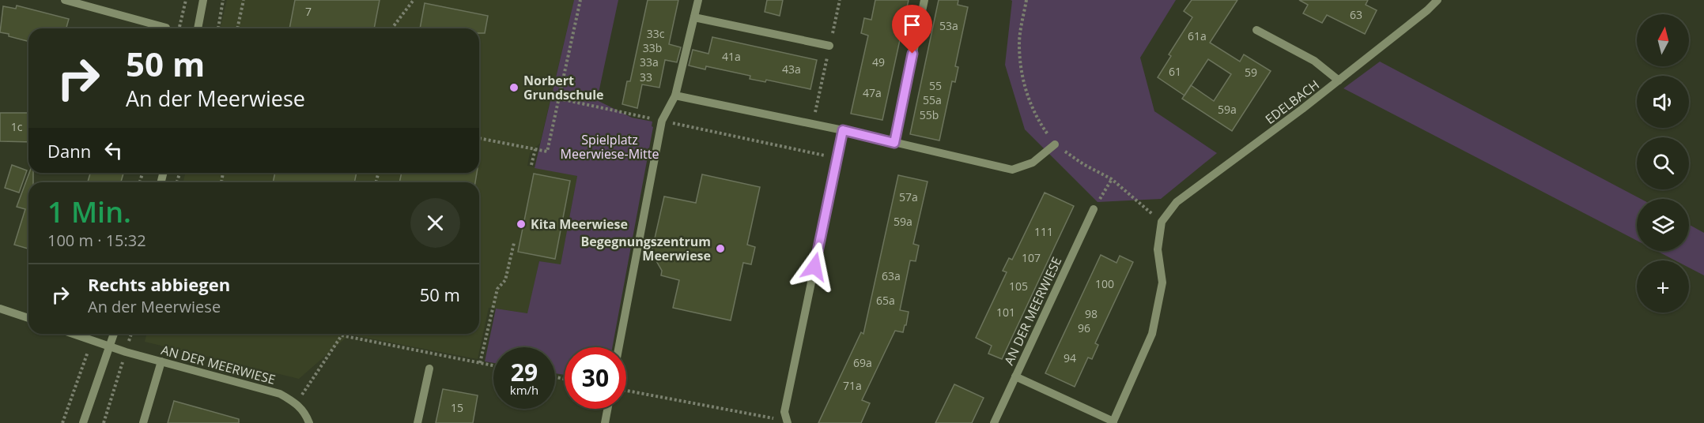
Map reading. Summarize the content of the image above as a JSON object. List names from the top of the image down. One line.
{"streets":{"street":["EDELBACH","AN DER MEERWIESE"]},"parks":["Spielplatz Meerwiese-Mitte"],"places":["Norbert Grundschule","Kita Meerwiese","Begegnungszentrum Meerwiese"],"house_numbers":["7","63","53a","33c","61a","33b","41a","33a","49","43a","61","59","33","55","47a","55a","59a","55b","1c","57a","59a","111","107","63a","100","105","65a","101","98","96","94","69a","71a","15"],"north":"top","page":{"map_buttons":"+","turn":["50 m","An der Meerwiese"],"then":"Dann","heading":["1 Min.","100 m · 15:32"],"list":[{"name":"Rechts abbiegen","note":"An der Meerwiese","value":"50 m"}],"speed":"29 km/h","limit":"30"}}
